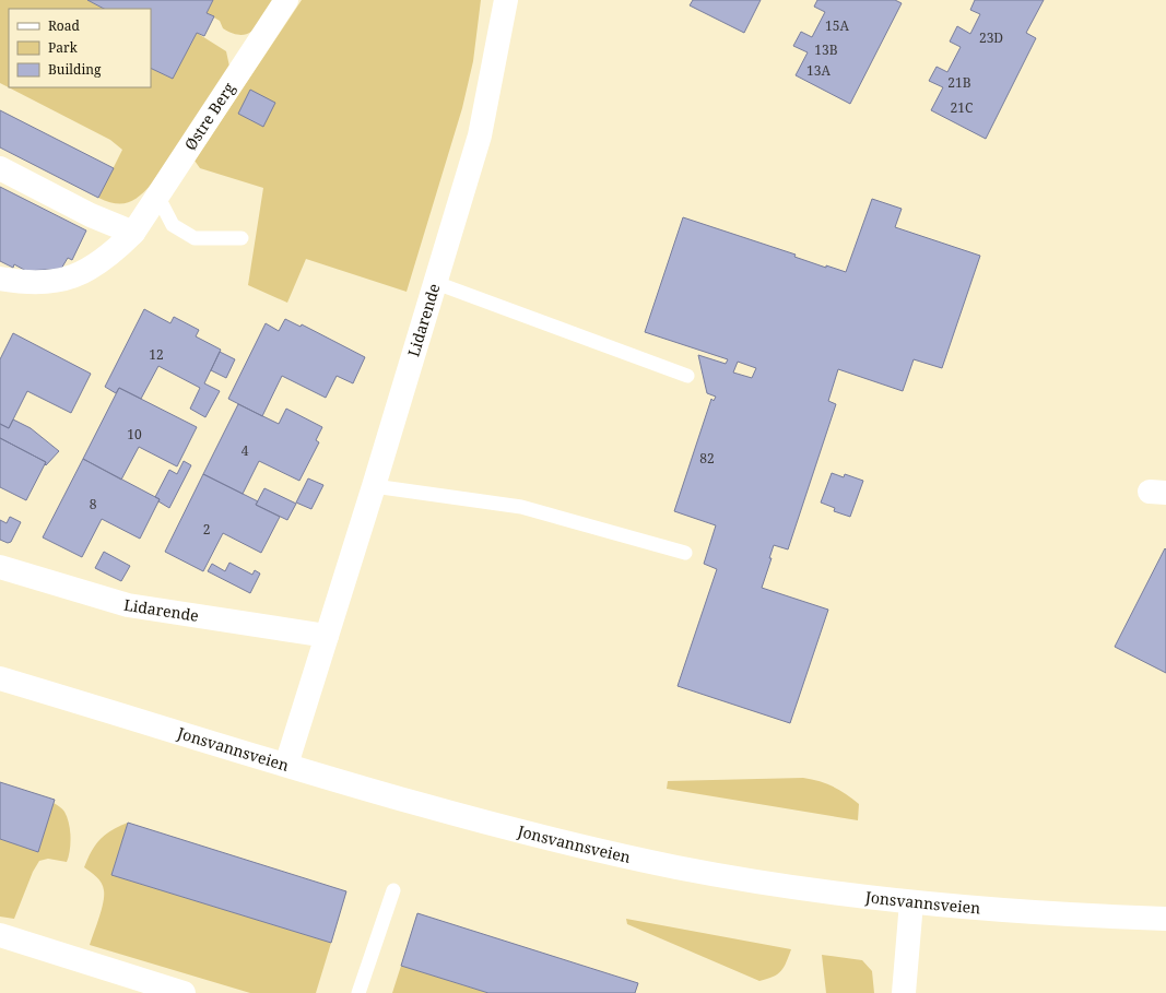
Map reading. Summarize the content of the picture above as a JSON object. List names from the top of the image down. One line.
{"streets":{"street":["Østre Berg","Lidarende","Jonsvannsveien"]},"crossings":[["Lidarende","Jonsvannsveien"]],"house_numbers":["15A","23D","13B","13A","21B","21C","12","10","4","82","8","2"],"legend":["Road","Park","Building"]}
